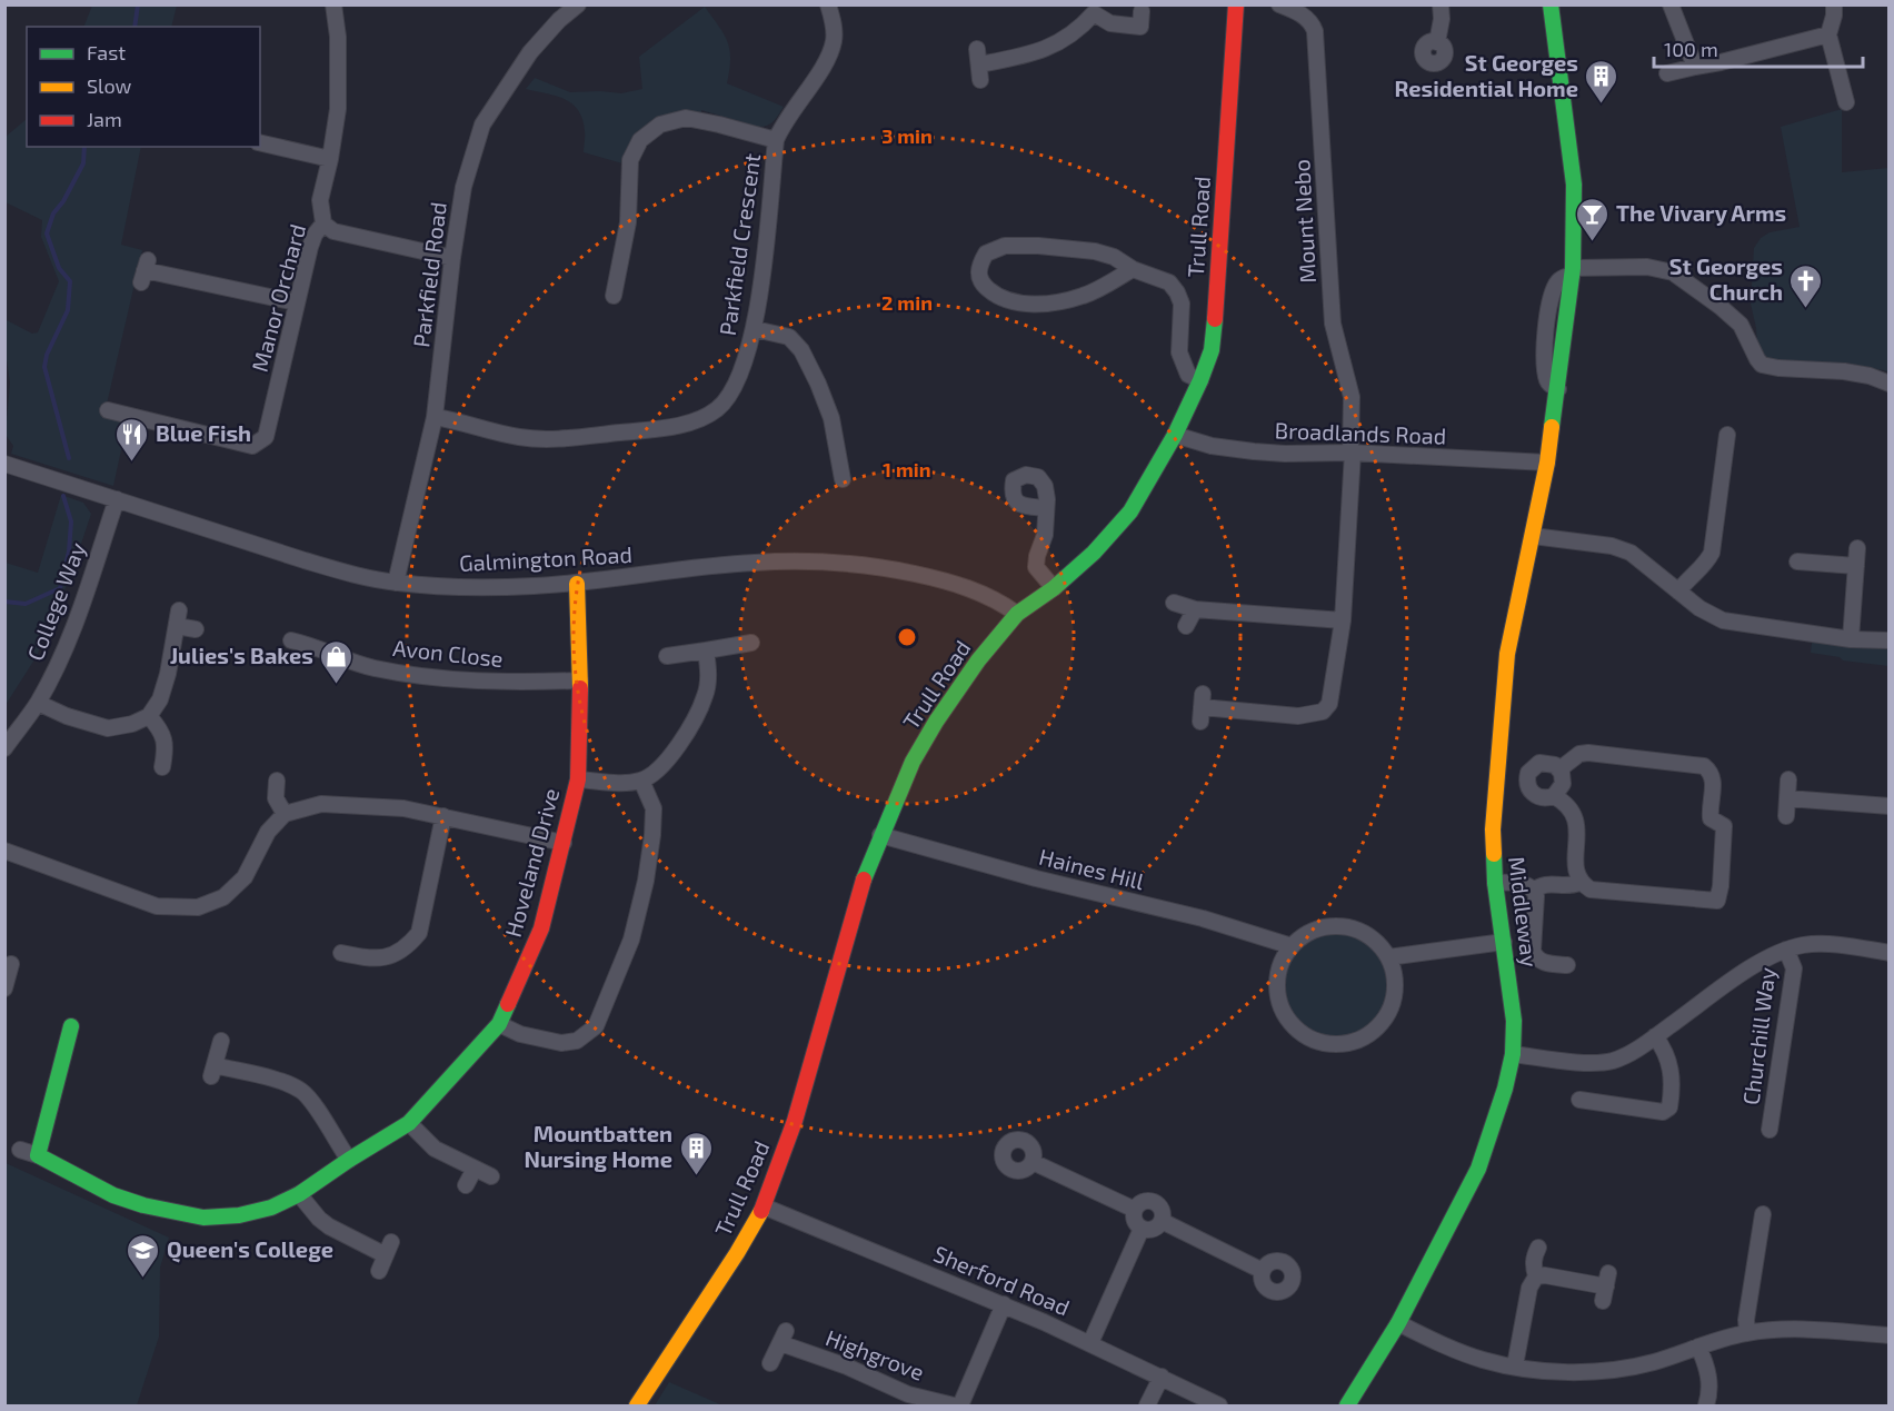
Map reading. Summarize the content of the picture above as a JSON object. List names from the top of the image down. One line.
{"streets":{"street":["Mount Nebo","Trull Road","Parkfield Crescent","Parkfield Road","Manor Orchard","Broadlands Road","Galmington Road","College Way","Avon Close","Hoveland Drive","Haines Hill","Middleway","Churchill Way","Sherford Road","Highgrove"]},"crossings":[["Mount Nebo","Broadlands Road"],["Trull Road","Broadlands Road"],["Trull Road","Galmington Road"],["Trull Road","Haines Hill"],["Trull Road","Sherford Road"],["Parkfield Crescent","Parkfield Road"],["Parkfield Road","Galmington Road"],["Broadlands Road","Middleway"],["Galmington Road","College Way"],["Galmington Road","Hoveland Drive"],["Avon Close","Hoveland Drive"],["Middleway","Churchill Way"]],"places":{"building":["St Georges Residential Home","Mountbatten Nursing Home"],"bar":["The Vivary Arms"],"church":["St Georges Church"],"restaurant":["Blue Fish"],"shop":["Julies's Bakes"],"school or university":["Queen's College"]},"legend":["Fast","Slow","Jam"],"scale_bar":"100 m","rings":["3 min","2 min","1 min"]}
